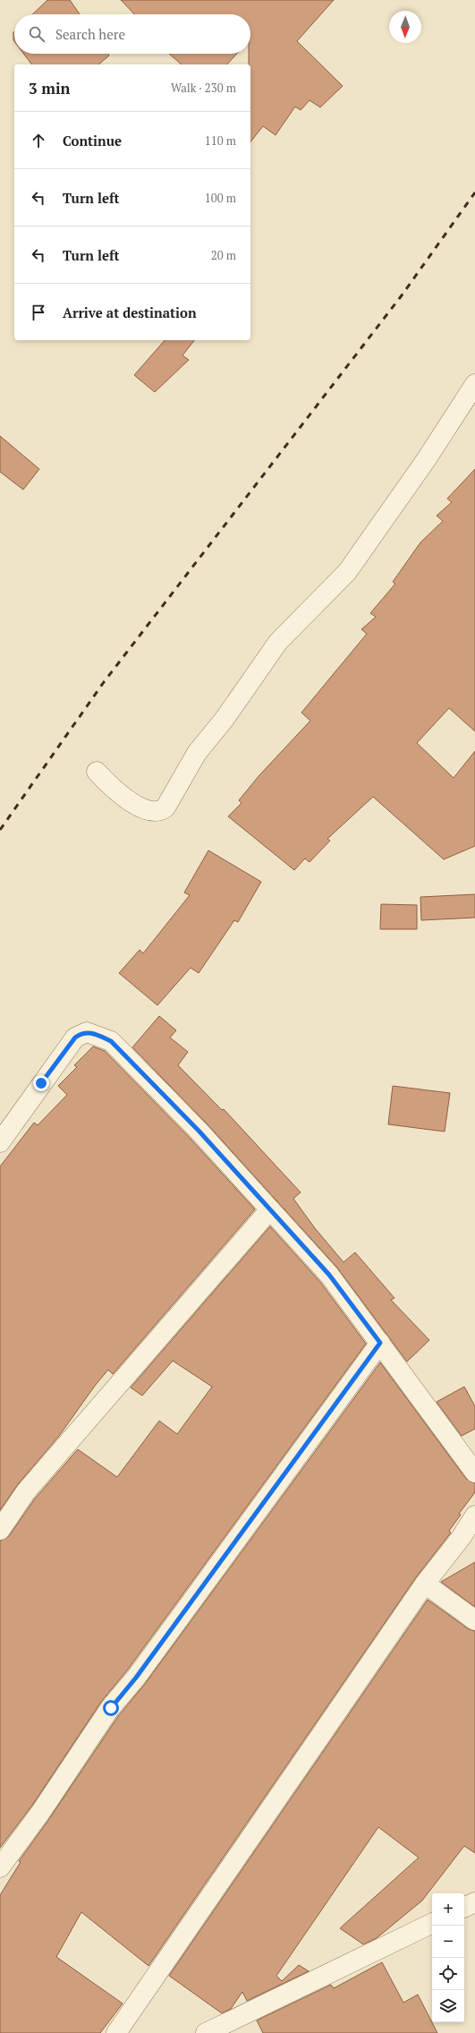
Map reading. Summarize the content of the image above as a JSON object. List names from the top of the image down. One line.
{"north":"bottom","page":{"search":"Search here","heading":["3 min","Walk · 230 m"],"list":[["Continue","110 m"],["Turn left","100 m"],["Turn left","20 m"],"Arrive at destination"],"map_buttons":["+","−"]}}
